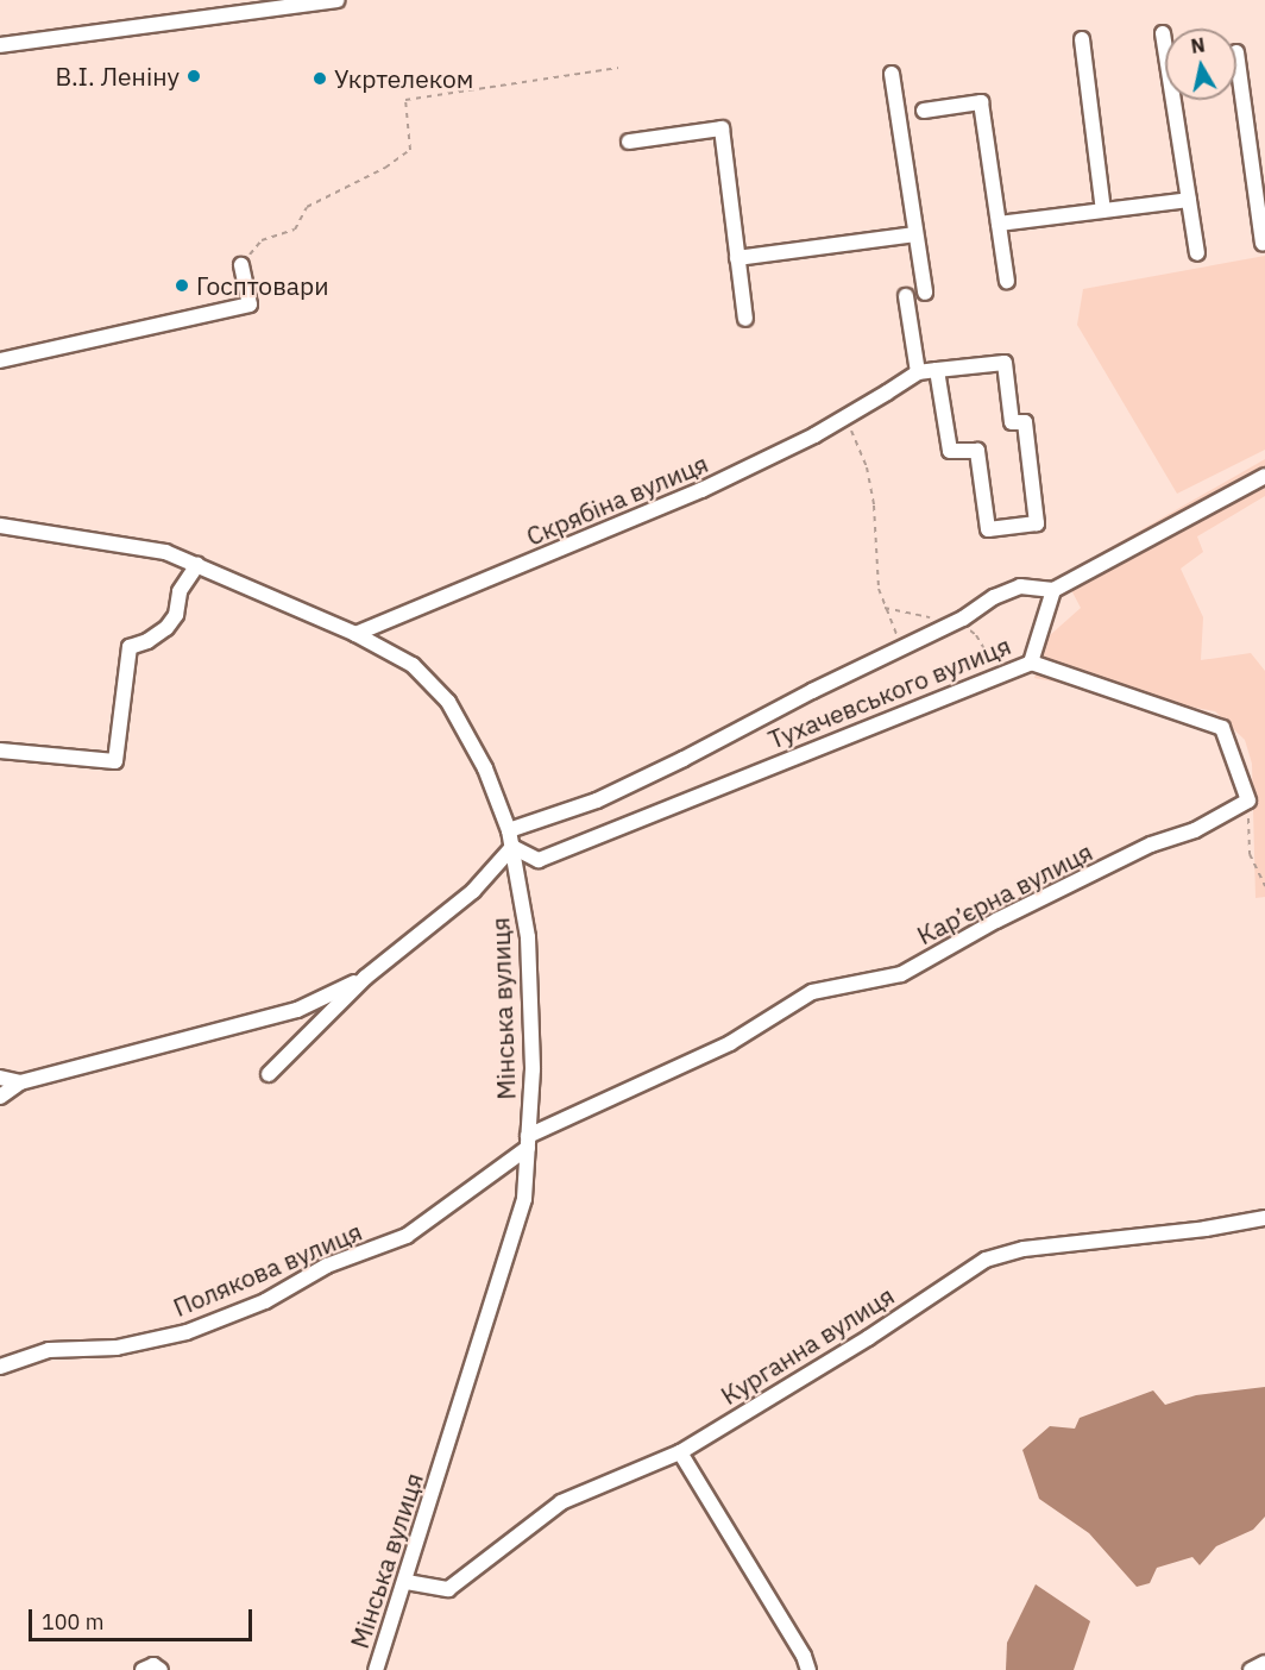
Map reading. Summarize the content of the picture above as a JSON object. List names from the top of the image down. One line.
{"streets":{"street":["Скрябіна вулиця","Тухачевського вулиця","Кар’єрна вулиця","Мінська вулиця","Полякова вулиця","Курганна вулиця"]},"crossings":[["Скрябіна вулиця","Мінська вулиця"],["Тухачевського вулиця","Мінська вулиця"],["Кар’єрна вулиця","Мінська вулиця"],["Кар’єрна вулиця","Полякова вулиця"],["Мінська вулиця","Полякова вулиця"],["Мінська вулиця","Курганна вулиця"]],"places":["В.І. Леніну","Укртелеком","Госптовари"],"scale_bar":"100 m","north":"top"}
